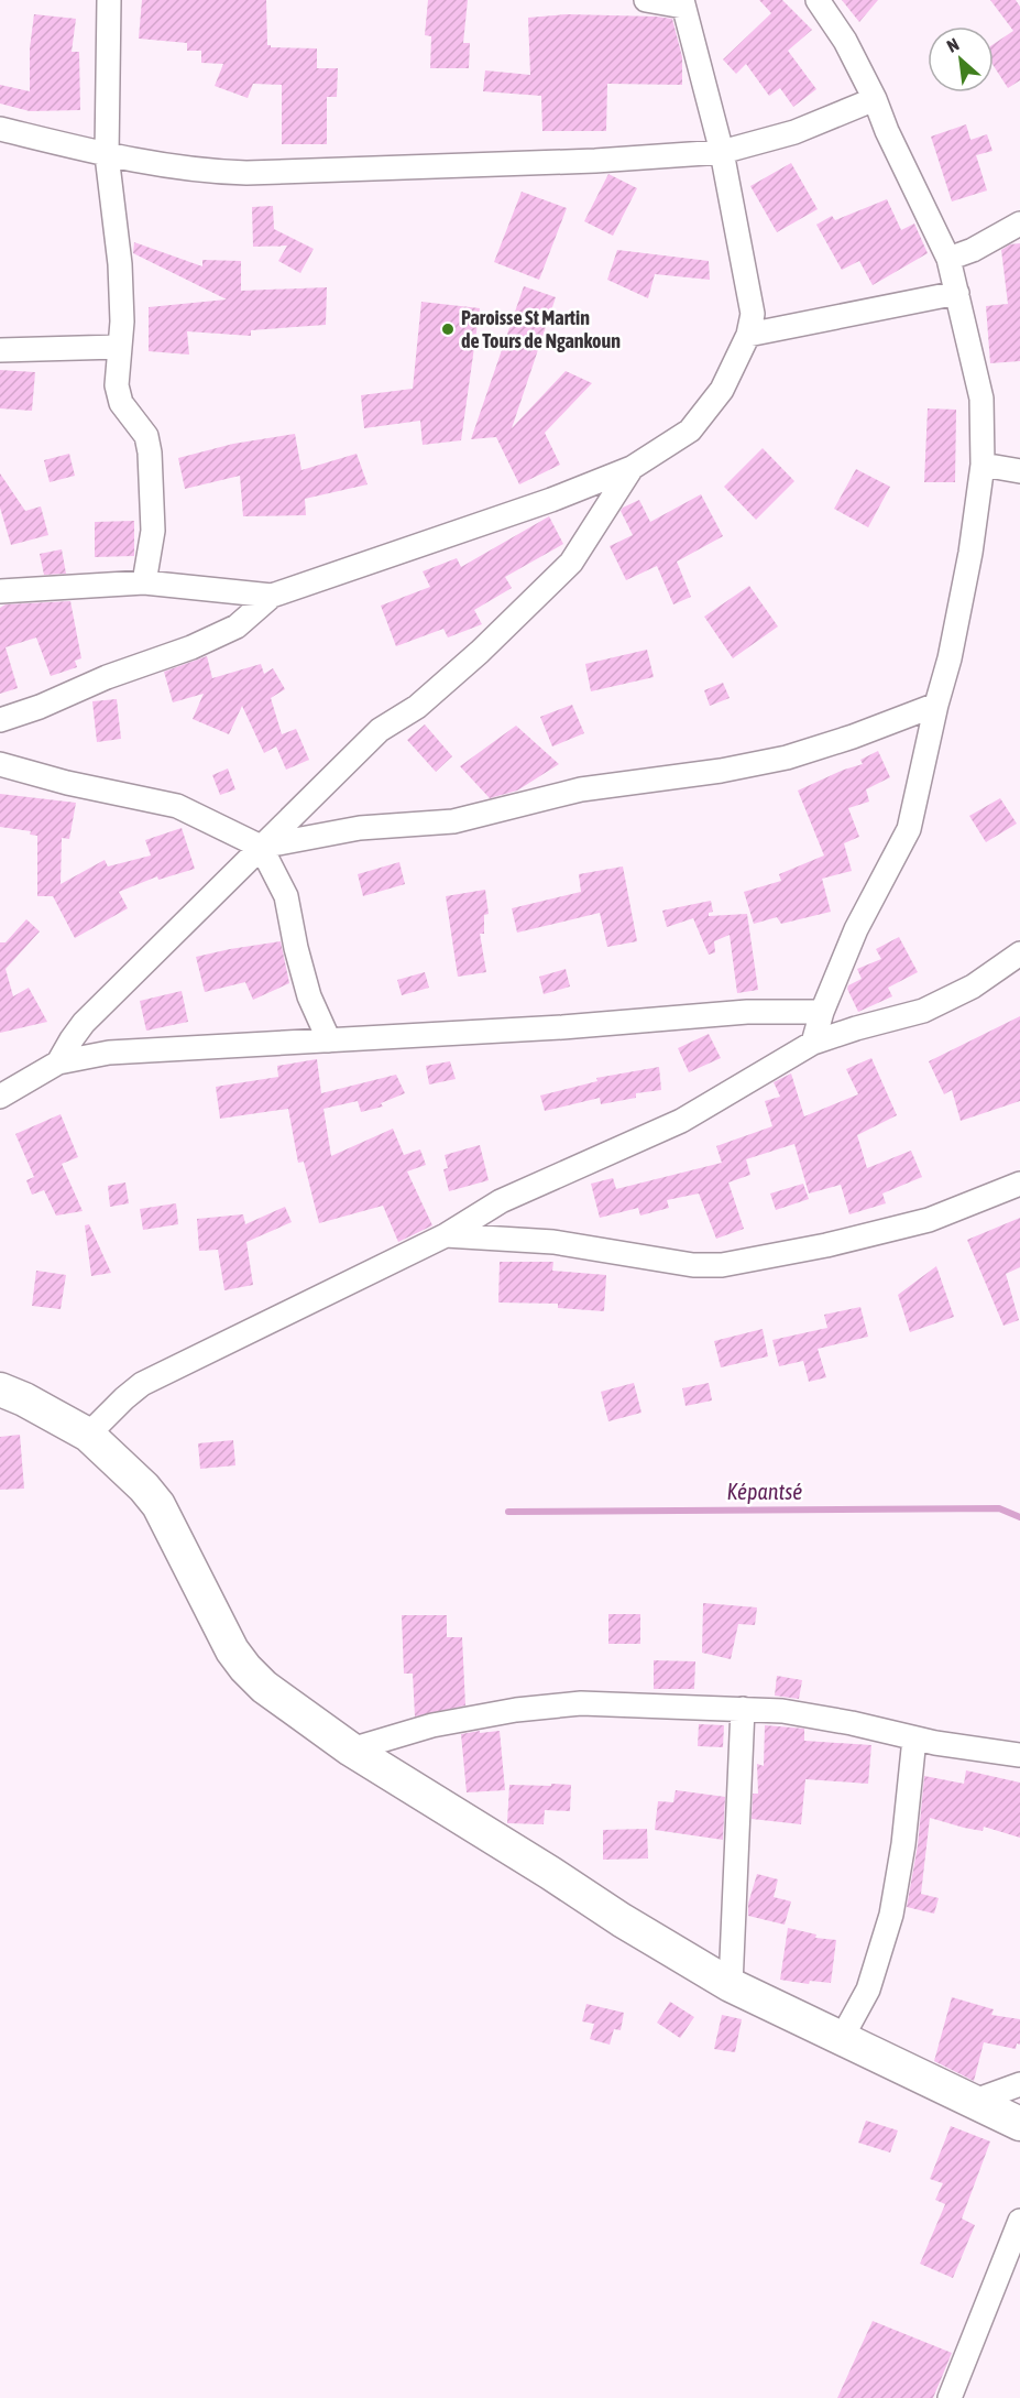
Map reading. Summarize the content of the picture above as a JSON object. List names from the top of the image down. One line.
{"water":["Képantsé"],"places":["Paroisse St Martin de Tours de Ngankoun"],"north":"top left"}
